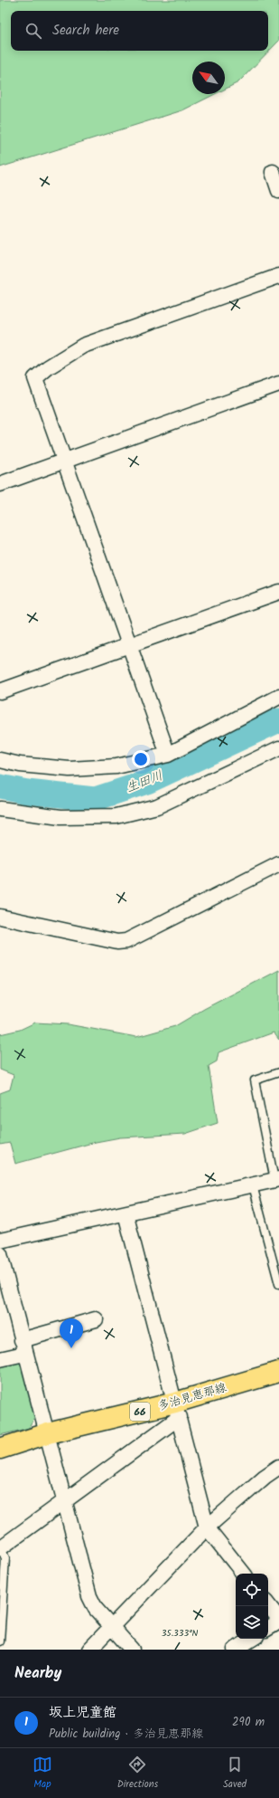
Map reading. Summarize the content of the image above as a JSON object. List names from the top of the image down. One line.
{"streets":{"main road":["多治見恵那線","66"]},"water":["生田川"],"north":"top left","page":{"search":"Search here","pins":"1","heading":"Nearby","list":[{"mark":"1","name":"坂上児童館","note":"Public building · 多治見恵那線","value":"290 m"}],"nav":["Map","Directions","Saved"]},"coordinates":["35.333°N"]}
